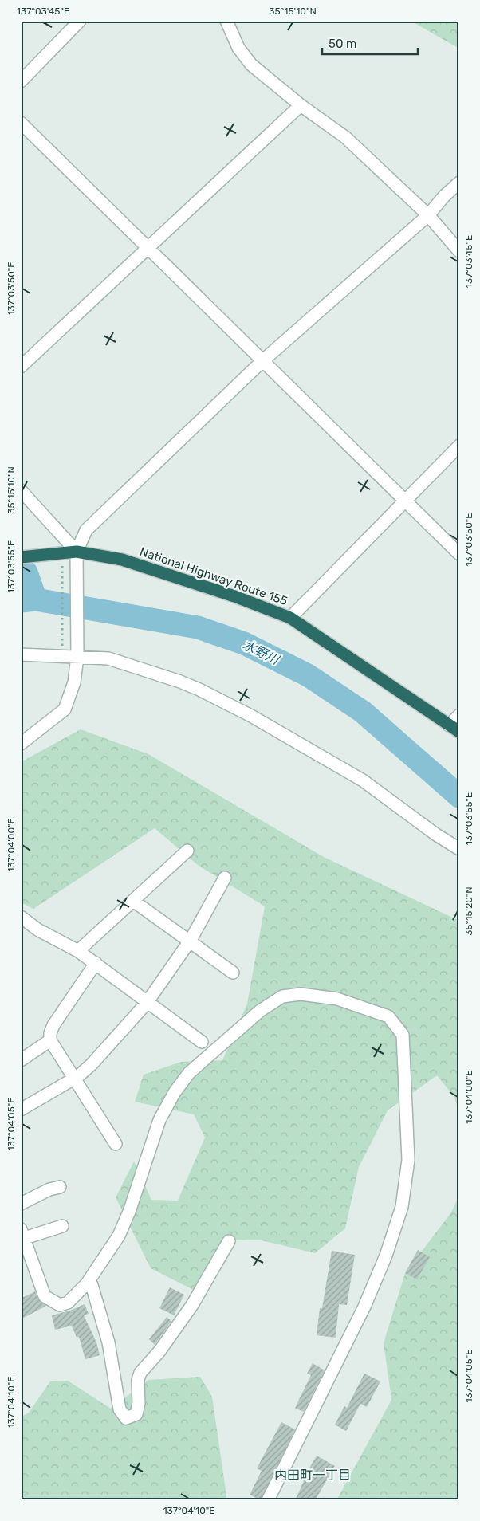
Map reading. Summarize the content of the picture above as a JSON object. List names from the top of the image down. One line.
{"streets":{"highway":["National Highway Route 155"]},"districts":["内田町一丁目"],"water":["水野川"],"scale_bar":"50 m","coordinates":["137°03'45\"E","35°15'10\"N","137°03'50\"E","137°03'55\"E","137°04'00\"E","35°15'20\"N","137°04'05\"E","137°04'10\"E"]}
